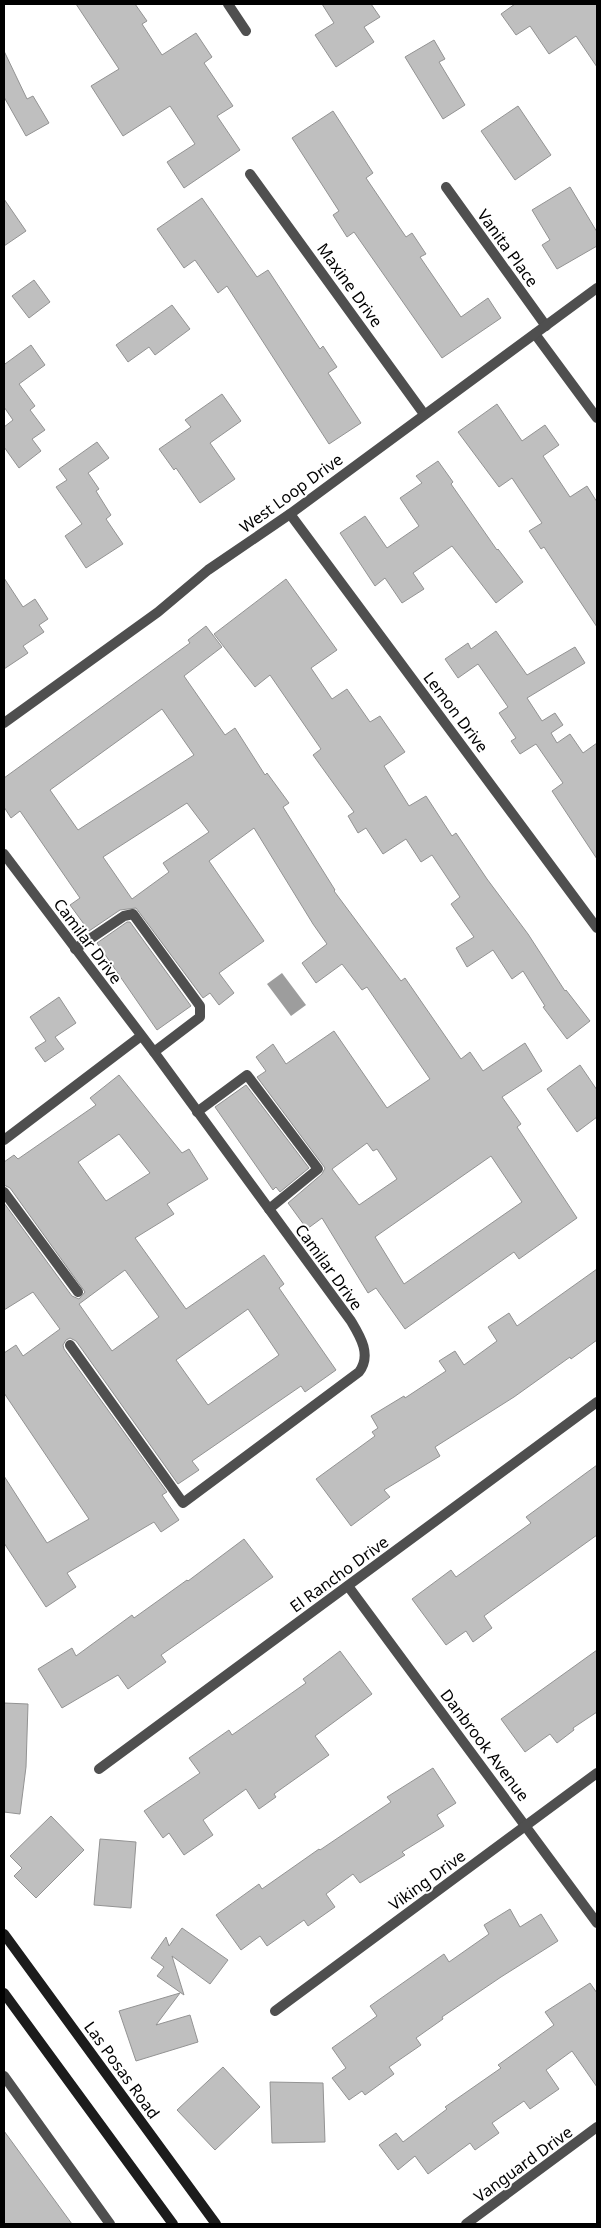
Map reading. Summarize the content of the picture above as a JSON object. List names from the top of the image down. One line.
{"streets":{"main road":["Las Posas Road"],"street":["Vanita Place","Maxine Drive","West Loop Drive","Lemon Drive","Camilar Drive","El Rancho Drive","Danbrook Avenue","Viking Drive","Vanguard Drive"]},"crossings":[["Vanita Place","West Loop Drive"],["Maxine Drive","West Loop Drive"],["West Loop Drive","Lemon Drive"],["El Rancho Drive","Danbrook Avenue"],["Danbrook Avenue","Viking Drive"]]}
